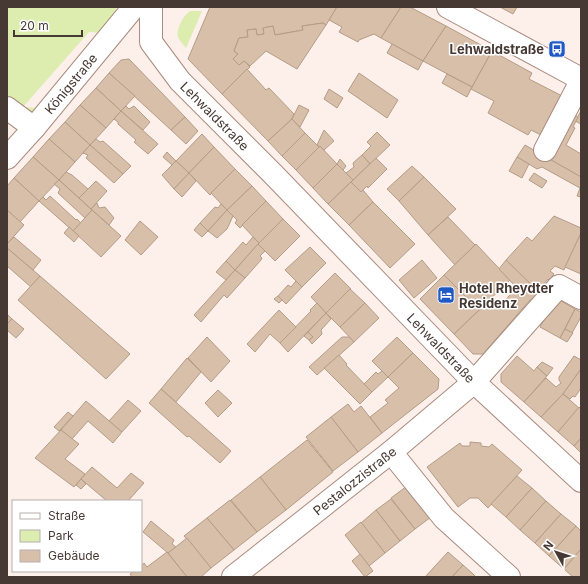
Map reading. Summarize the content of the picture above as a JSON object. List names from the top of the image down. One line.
{"streets":{"street":["Königstraße","Lehwaldstraße","Pestalozzistraße"]},"crossings":[["Lehwaldstraße","Pestalozzistraße"]],"places":{"bus stop":["Lehwaldstraße"],"hotel":["Hotel Rheydter Residenz"]},"legend":["Straße","Park","Gebäude"],"scale_bar":"20 m","north":"top left"}
